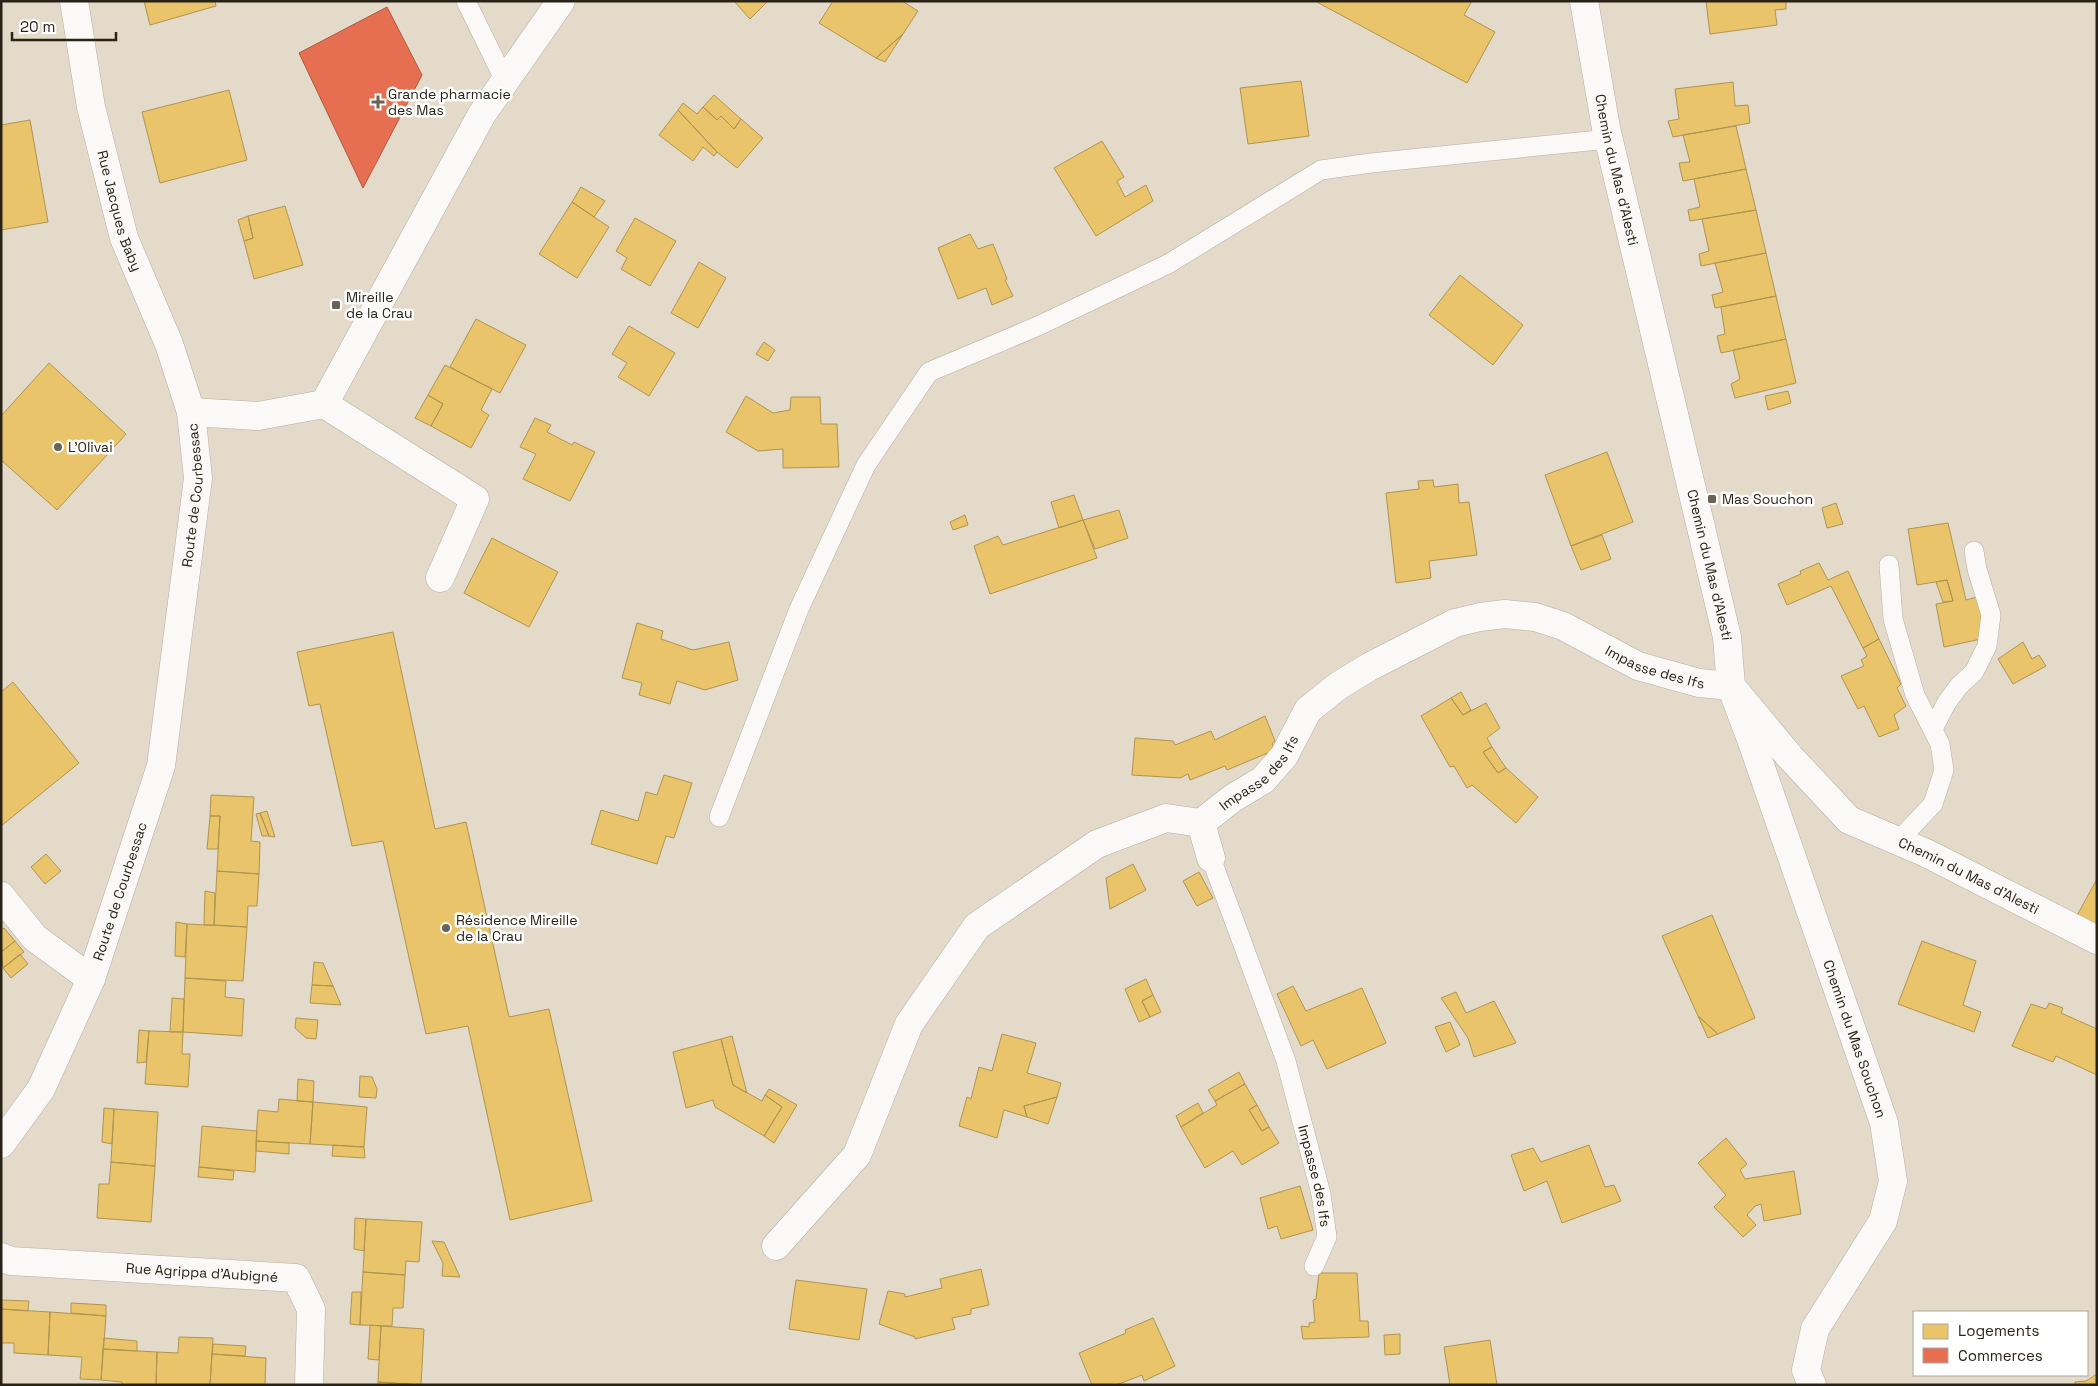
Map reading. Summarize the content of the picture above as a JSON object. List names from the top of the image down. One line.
{"streets":{"street":["Chemin du Mas d'Alesti","Rue Jacques Baby","Route de Courbessac","Impasse des Ifs","Chemin du Mas Souchon","Rue Agrippa d'Aubigné"]},"crossings":[["Chemin du Mas d'Alesti","Impasse des Ifs"],["Chemin du Mas d'Alesti","Chemin du Mas Souchon"],["Rue Jacques Baby","Route de Courbessac"],["Impasse des Ifs","Chemin du Mas Souchon"]],"places":{"health":["Grande pharmacie des Mas"],"transit":["Mireille de la Crau","Mas Souchon"],"other":["L'Olivai","Résidence Mireille de la Crau"]},"legend":["Logements","Commerces"],"scale_bar":"20 m"}
